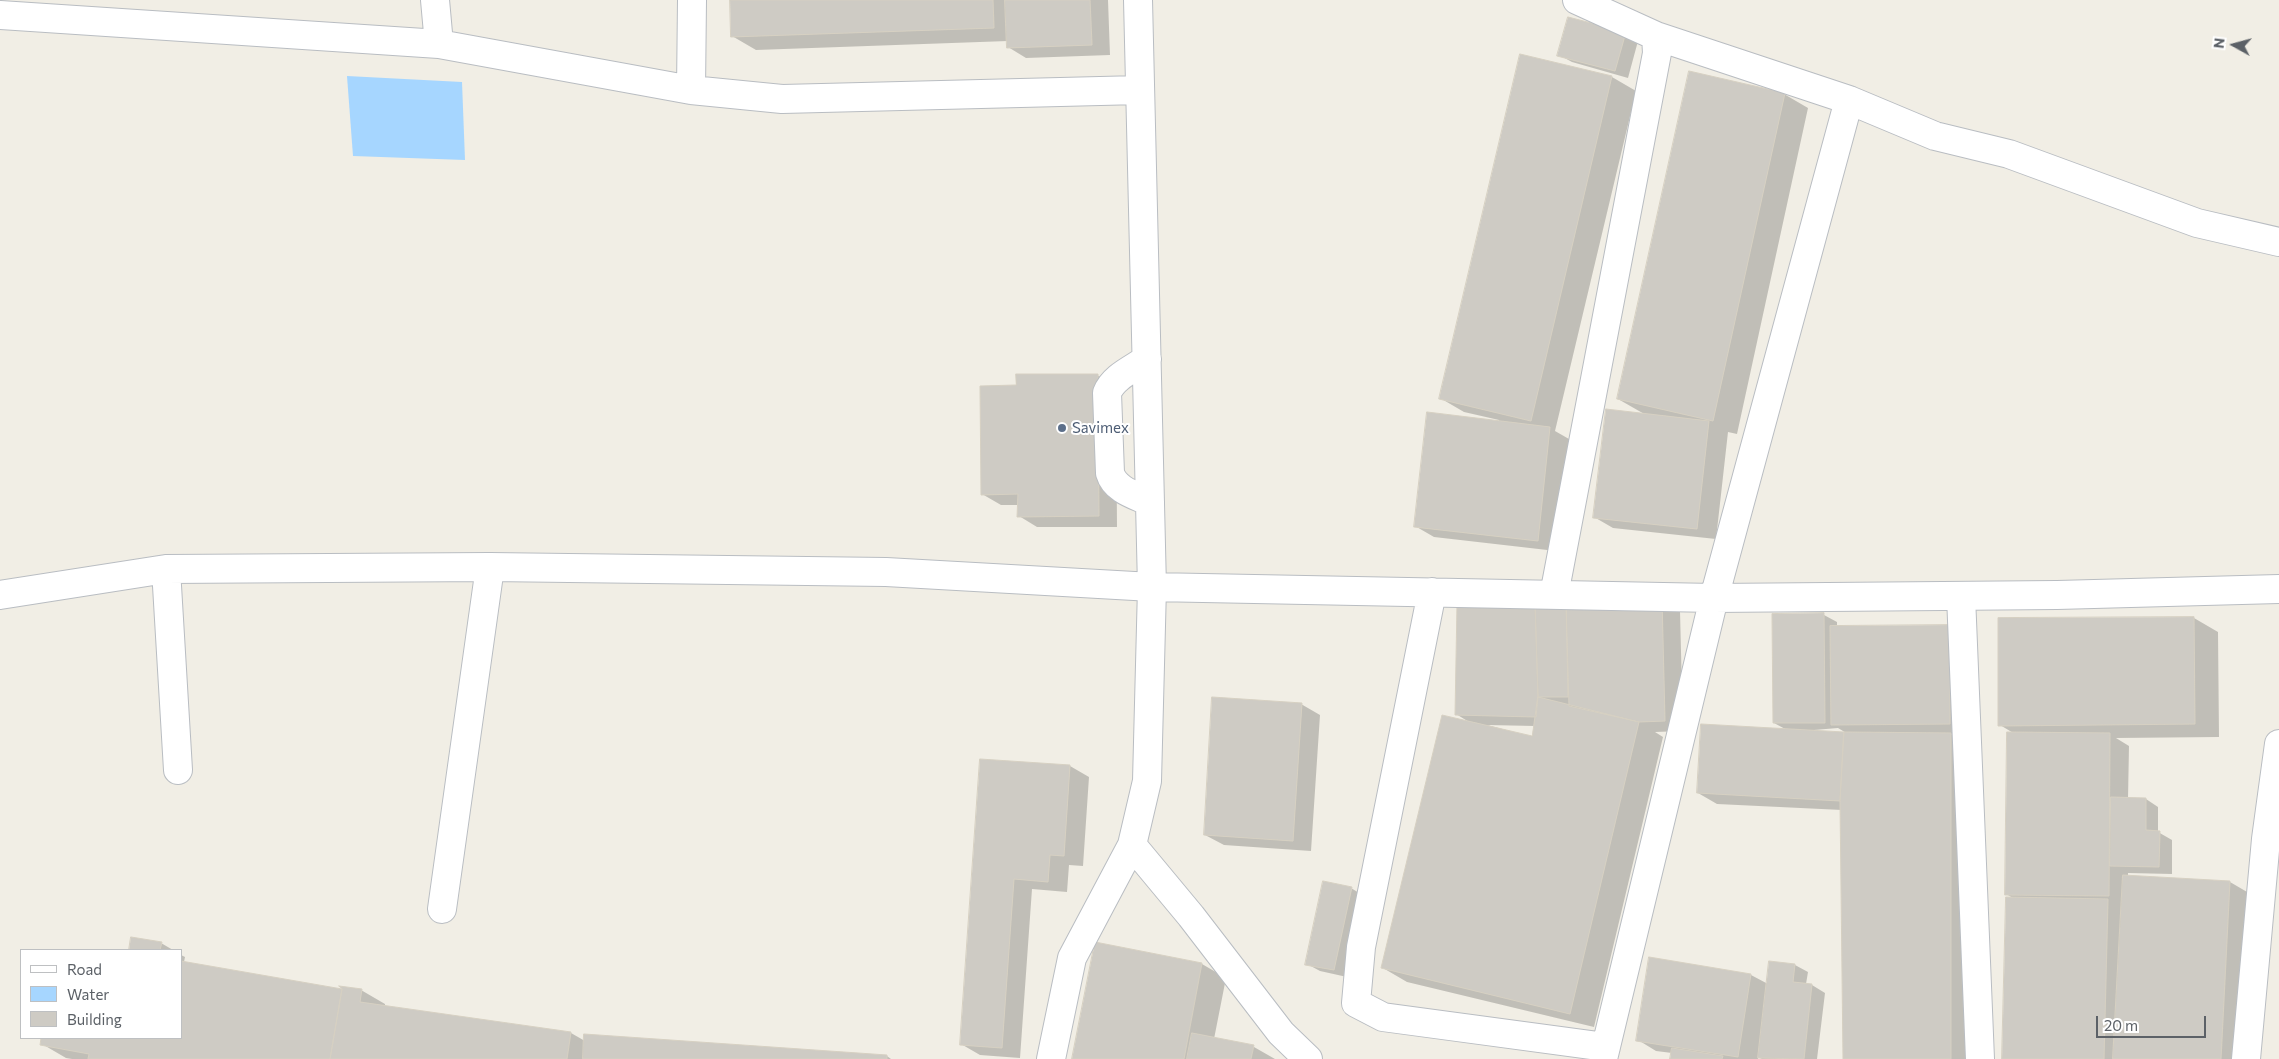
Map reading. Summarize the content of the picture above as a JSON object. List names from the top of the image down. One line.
{"places":["Savimex"],"legend":["Road","Water","Building"],"scale_bar":"20 m","north":"left"}
